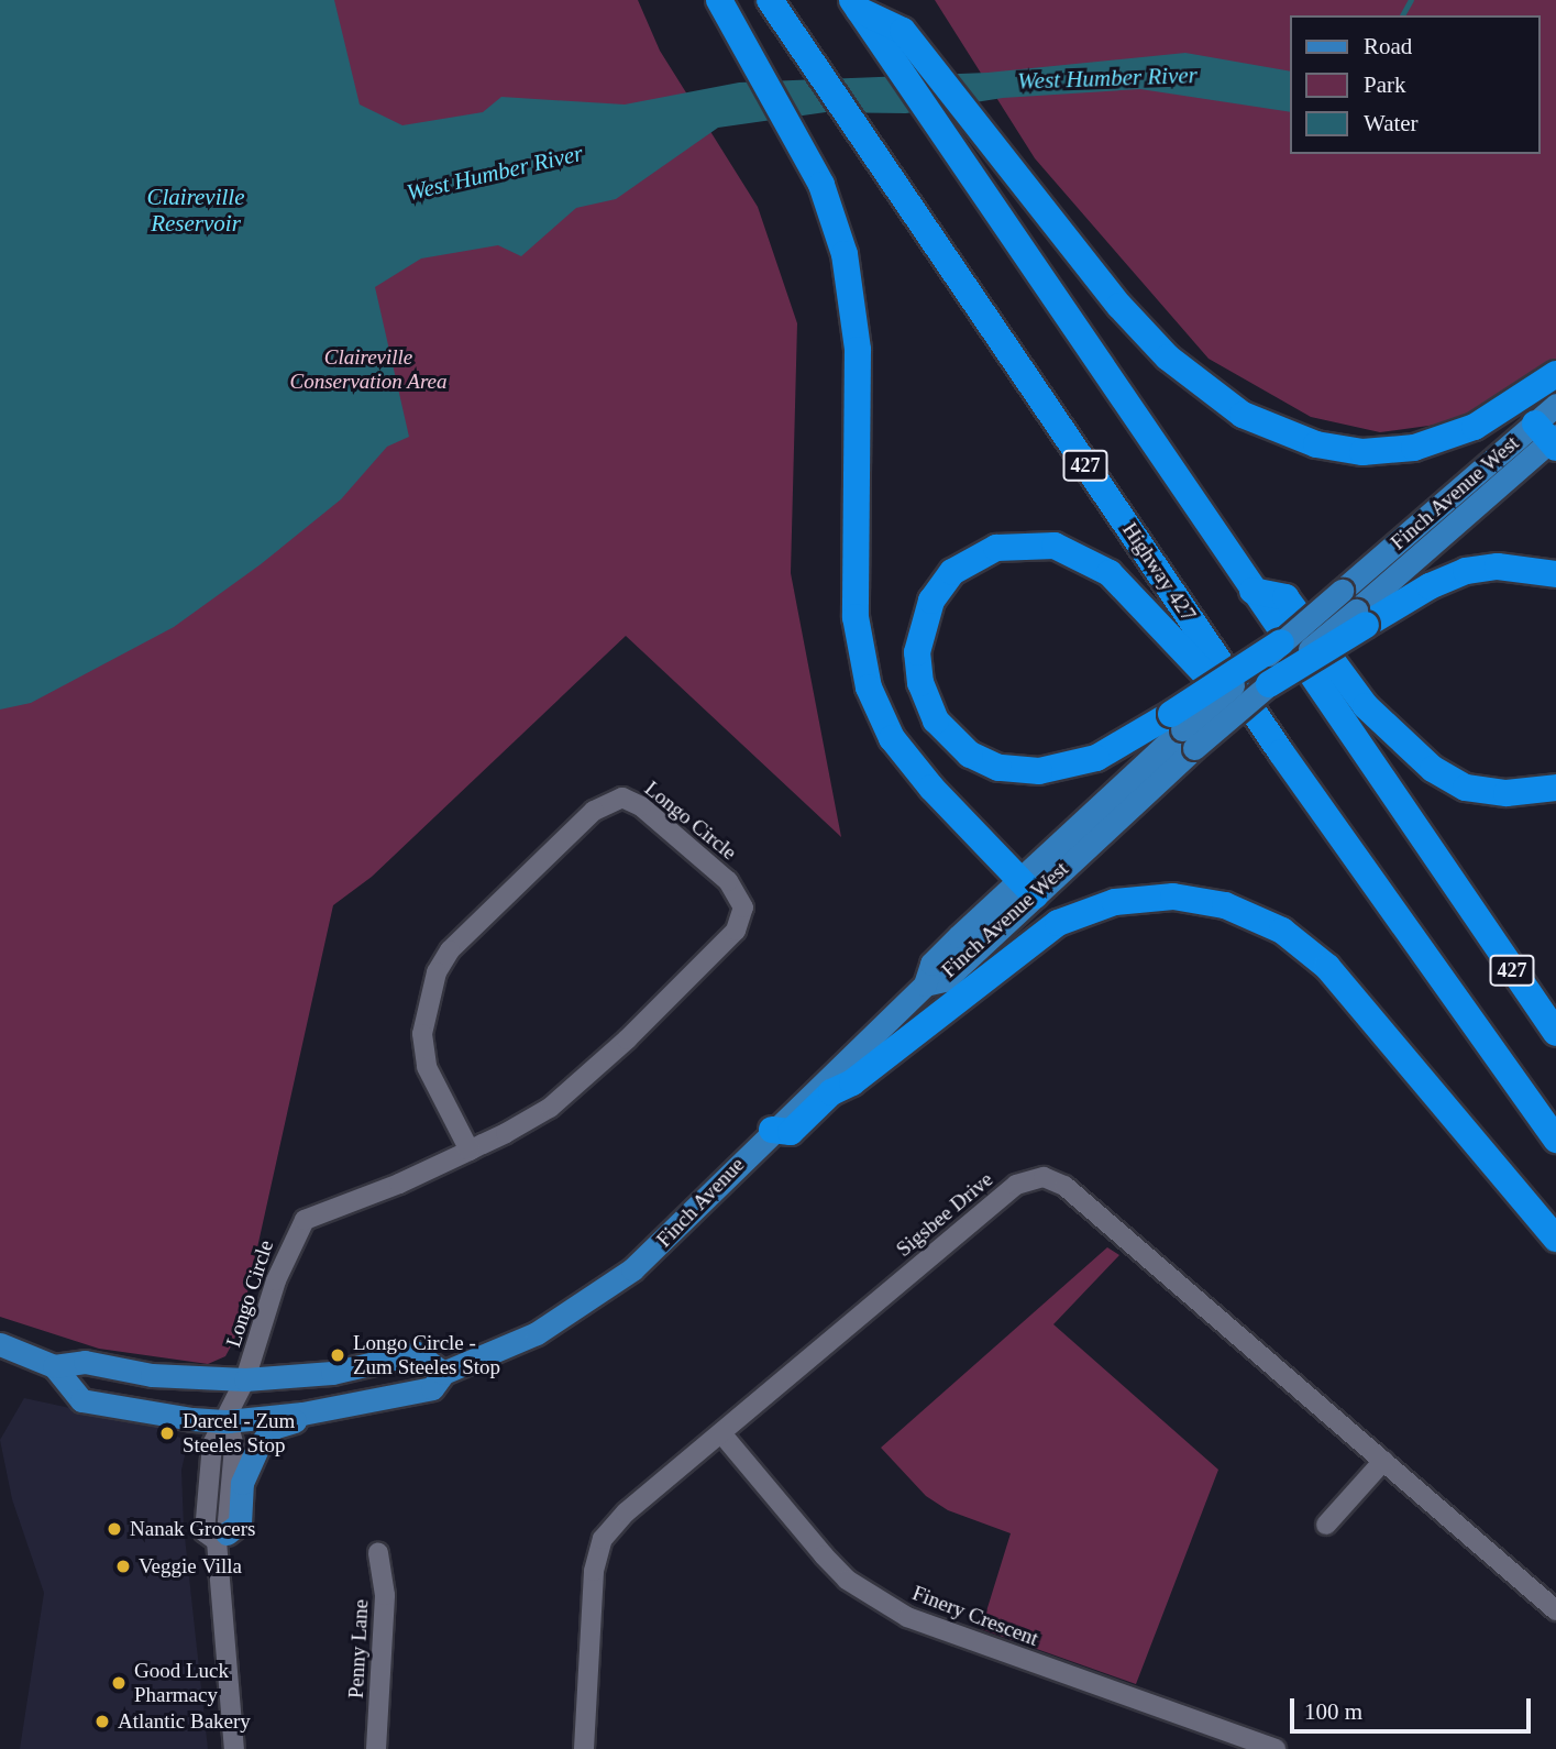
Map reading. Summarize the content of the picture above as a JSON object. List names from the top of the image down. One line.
{"streets":{"highway":["427","Highway 427"],"main road":["Finch Avenue West","Finch Avenue"],"street":["Longo Circle","Sigsbee Drive","Finery Crescent","Penny Lane"]},"crossings":[["Finch Avenue West","Finch Avenue"],["Longo Circle","Finch Avenue"],["Sigsbee Drive","Finery Crescent"]],"water":["West Humber River","Claireville Reservoir"],"parks":["Claireville Conservation Area"],"places":["Longo Circle - Zum Steeles Stop","Darcel - Zum Steeles Stop","Nanak Grocers","Veggie Villa","Good Luck Pharmacy","Atlantic Bakery"],"legend":["Road","Park","Water"],"scale_bar":"100 m"}
